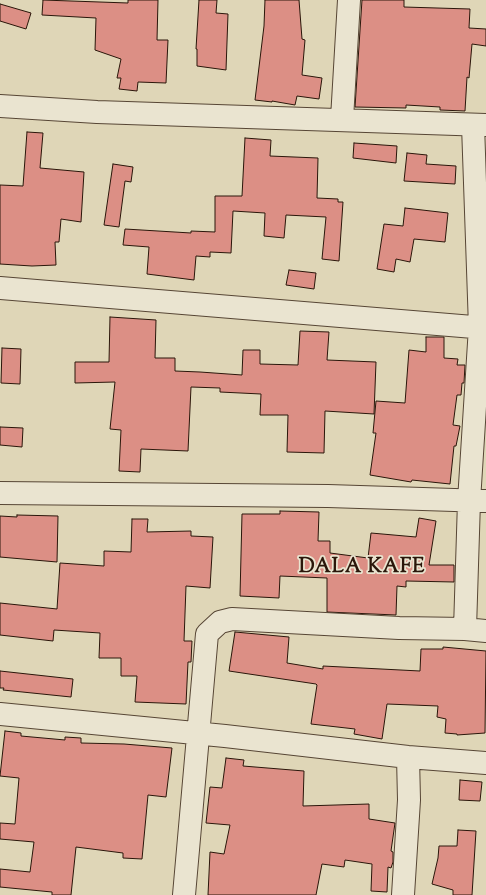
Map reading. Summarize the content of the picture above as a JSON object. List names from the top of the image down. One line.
{"districts":["DALA KAFE"]}
